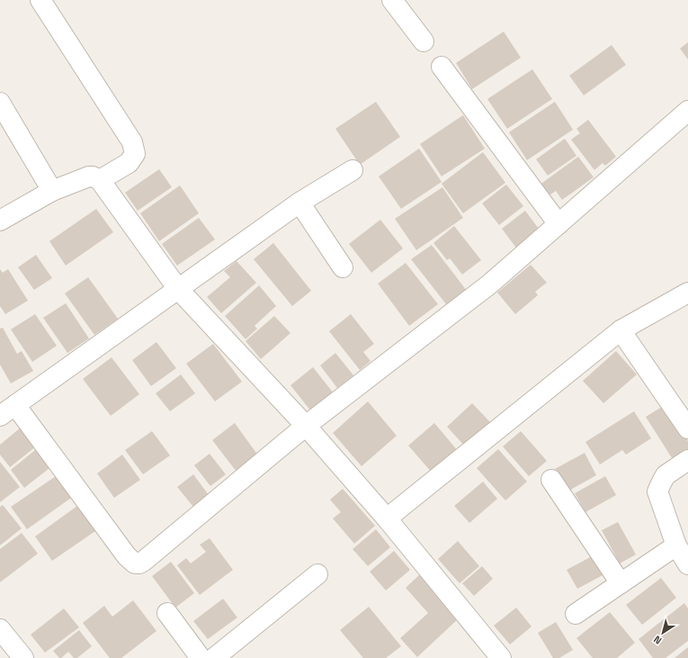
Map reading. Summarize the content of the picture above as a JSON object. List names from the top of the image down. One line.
{"north":"bottom left"}
